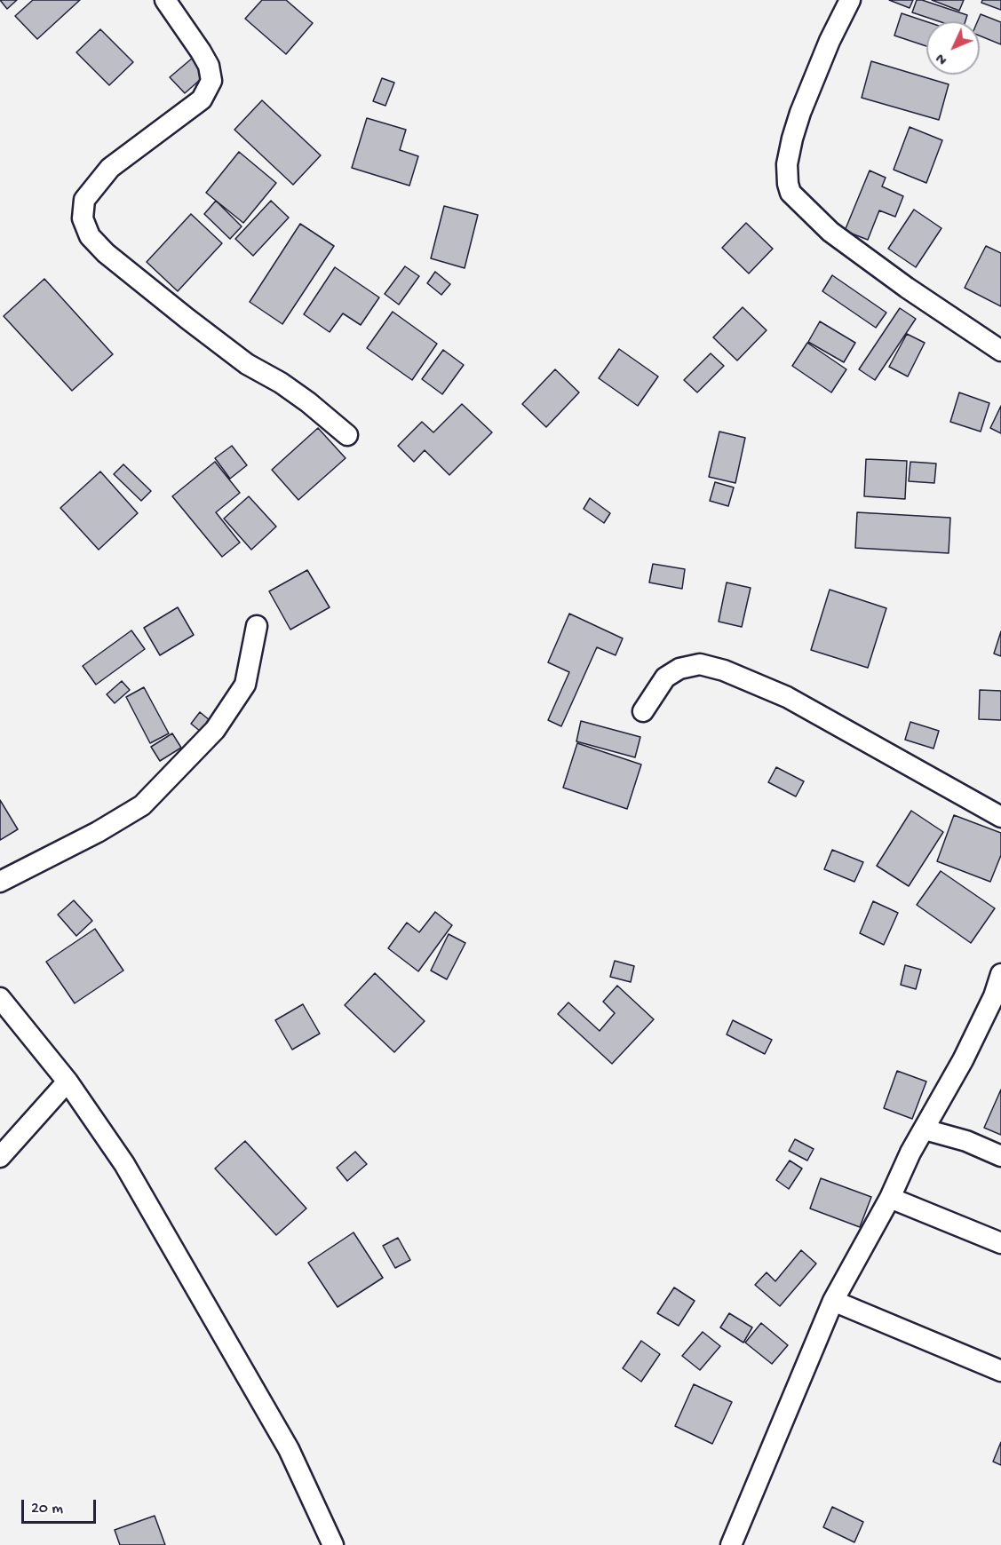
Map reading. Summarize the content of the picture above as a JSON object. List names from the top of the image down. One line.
{"scale_bar":"20 m","north":"bottom left"}
